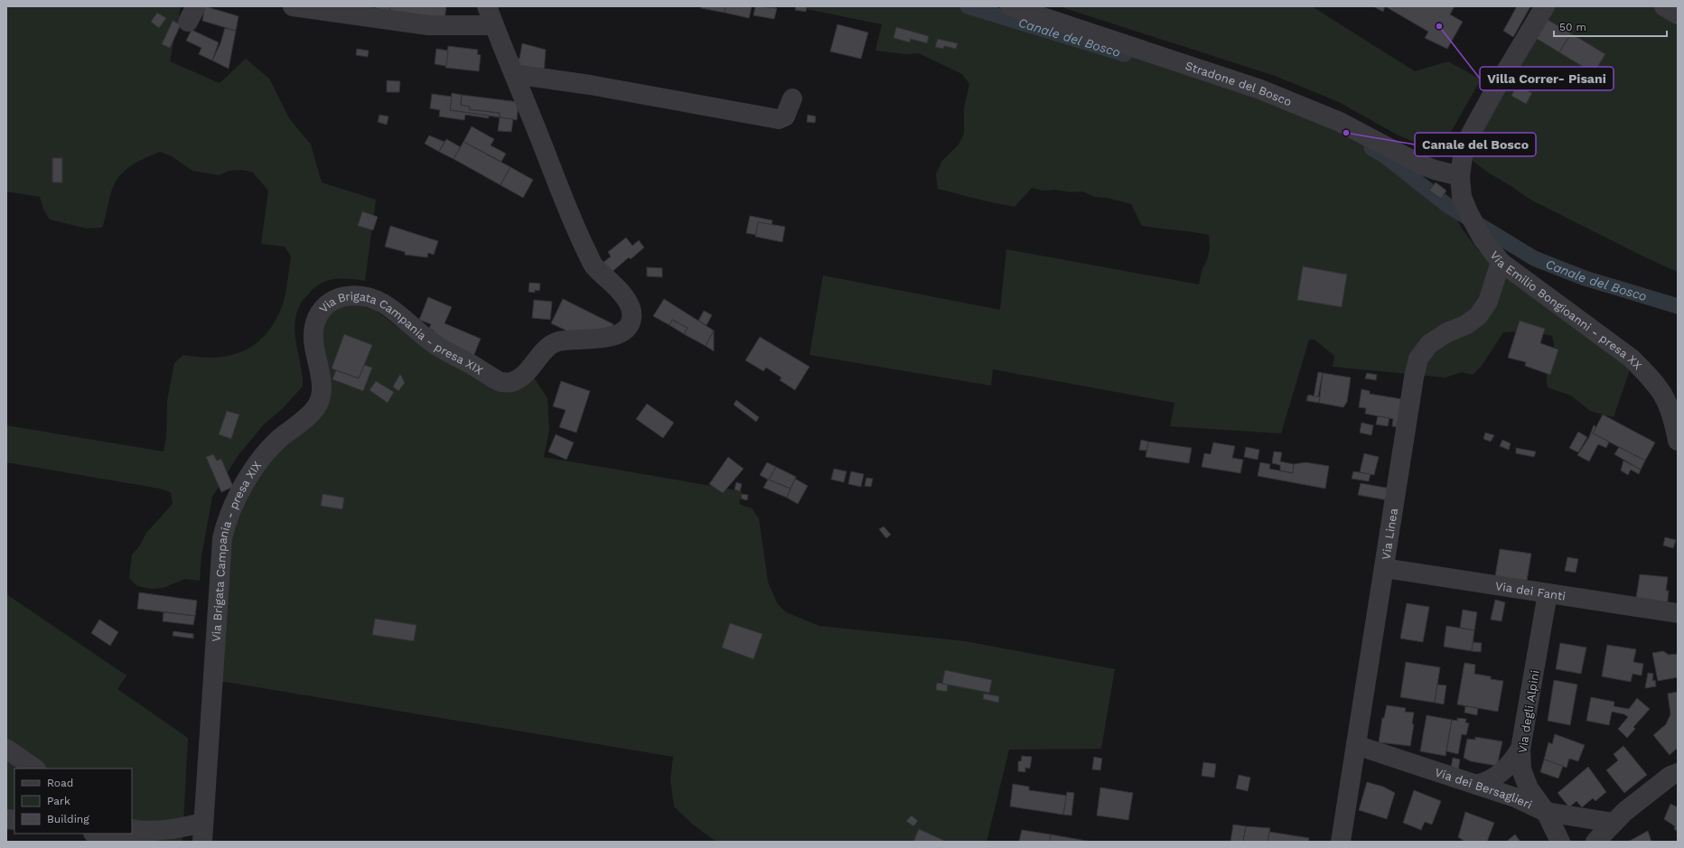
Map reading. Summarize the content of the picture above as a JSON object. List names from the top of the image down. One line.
{"streets":{"street":["Stradone del Bosco","Via Emilio Bongioanni - presa XX","Via Brigata Campania - presa XIX","Via Linea","Via dei Fanti","Via degli Alpini","Via dei Bersaglieri"]},"crossings":[["Stradone del Bosco","Via Emilio Bongioanni - presa XX"],["Via Emilio Bongioanni - presa XX","Via Linea"],["Via Linea","Via dei Fanti"],["Via Linea","Via dei Bersaglieri"],["Via dei Fanti","Via degli Alpini"],["Via degli Alpini","Via dei Bersaglieri"]],"water":["Canale del Bosco"],"places":["Villa Correr- Pisani","Canale del Bosco"],"legend":["Road","Park","Building"],"scale_bar":"50 m"}
